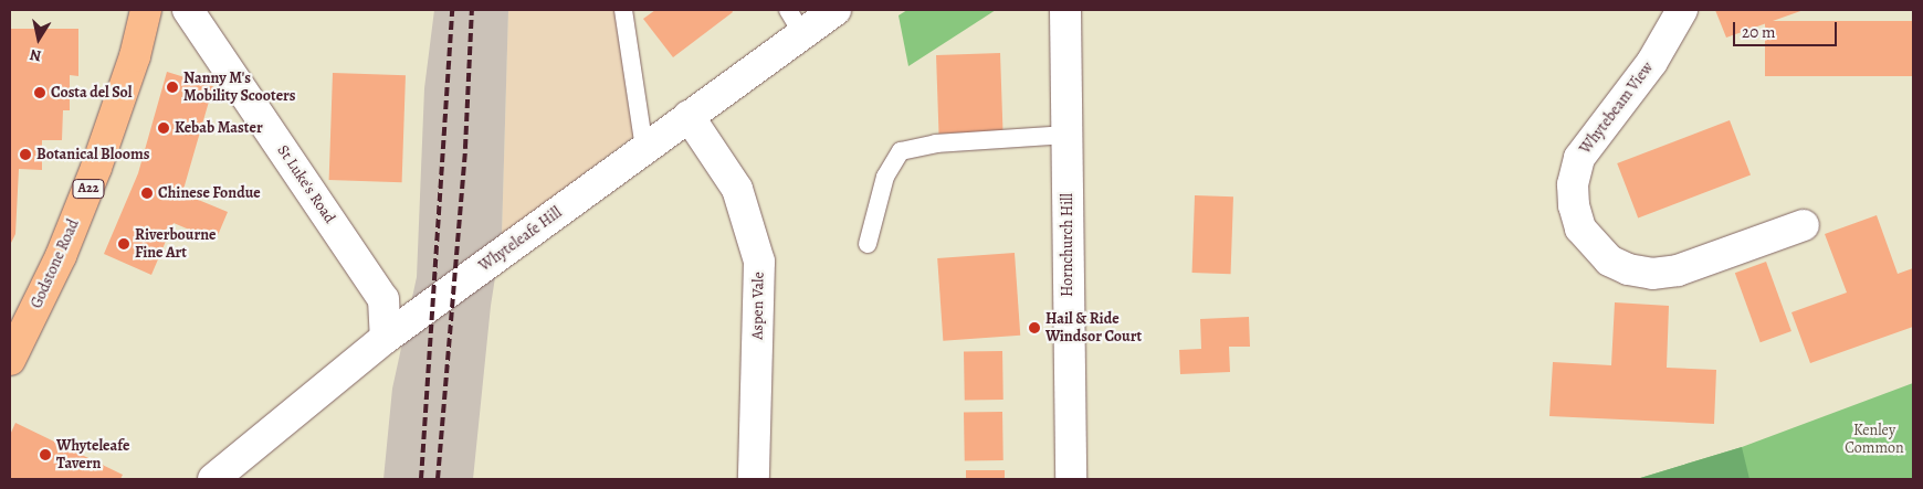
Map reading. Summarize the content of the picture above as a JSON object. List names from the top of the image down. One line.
{"streets":{"highway":["A22","Godstone Road"],"street":["Whytebeam View","St Luke's Road","Whyteleafe Hill","Hornchurch Hill","Aspen Vale"]},"crossings":[["St Luke's Road","Whyteleafe Hill"],["Whyteleafe Hill","Aspen Vale"]],"parks":["Kenley Common"],"places":["Nanny M's Mobility Scooters","Costa del Sol","Kebab Master","Botanical Blooms","Chinese Fondue","Riverbourne Fine Art","Hail & Ride Windsor Court","Whyteleafe Tavern"],"scale_bar":"20 m","north":"bottom"}
